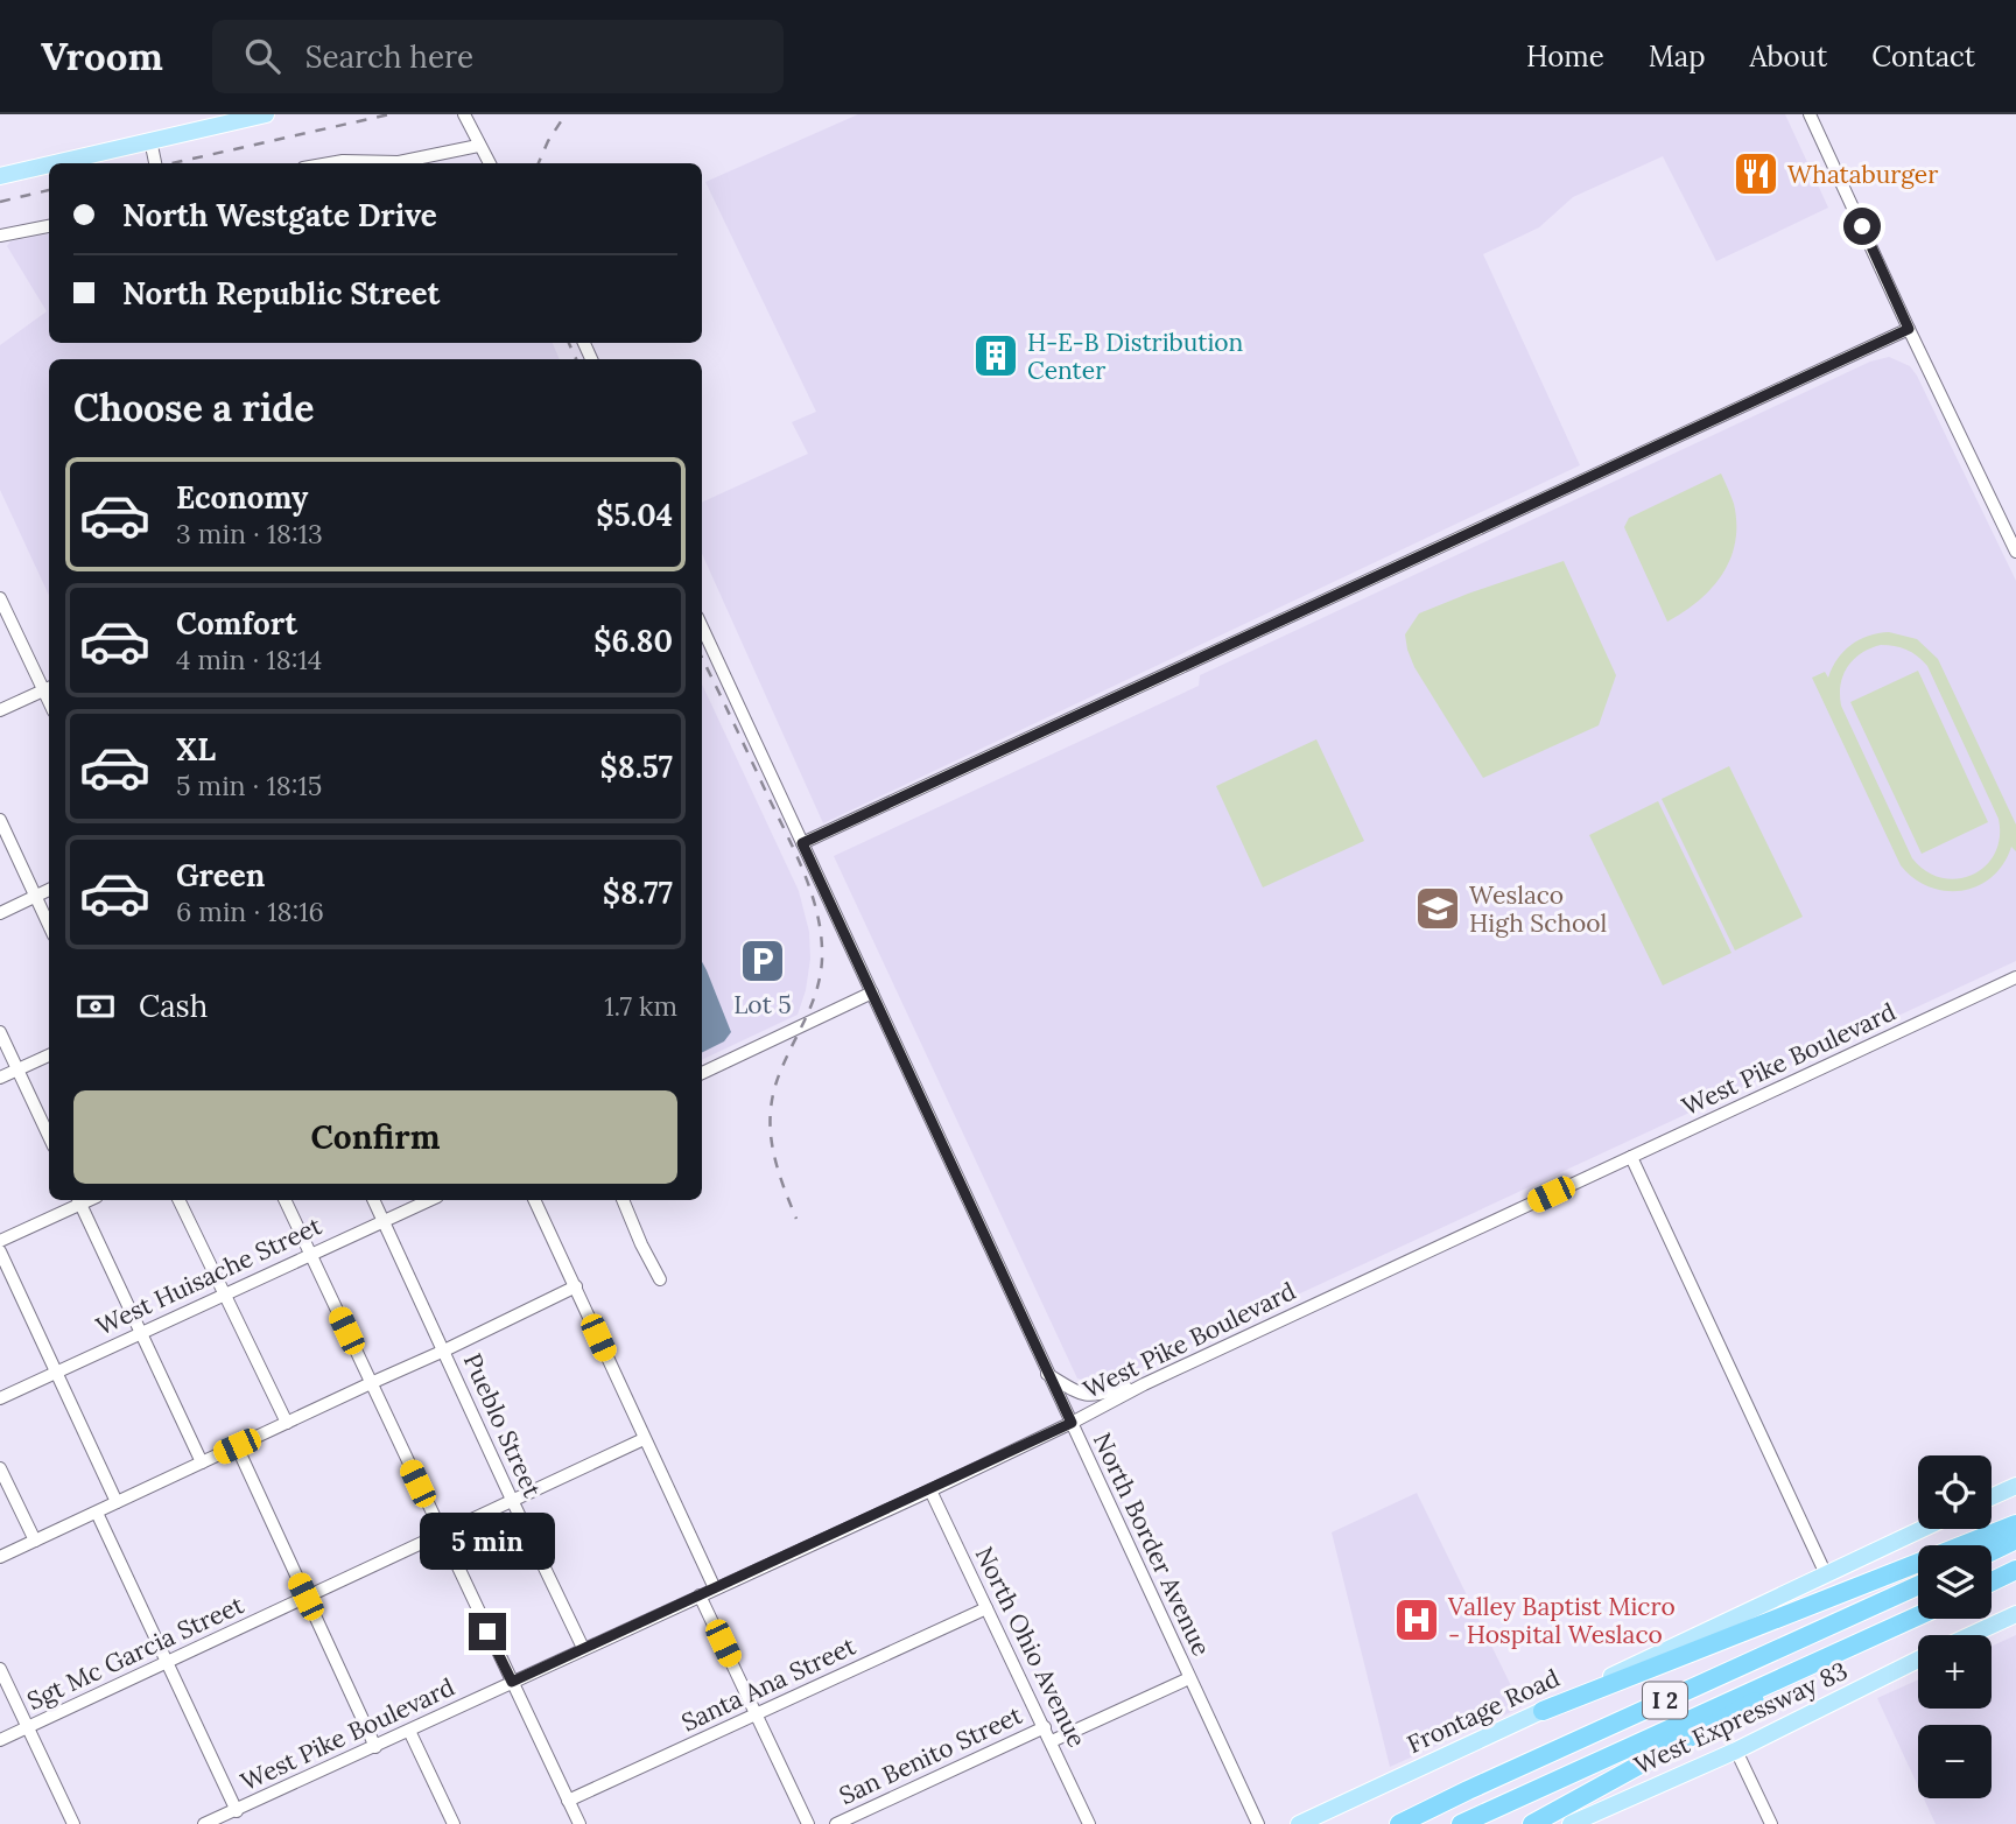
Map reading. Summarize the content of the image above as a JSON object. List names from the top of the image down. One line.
{"streets":{"highway":["I 2"],"main road":["Frontage Road","West Expressway 83"],"street":["West Pike Boulevard","West Huisache Street","Pueblo Street","North Border Avenue","North Ohio Avenue","Sgt Mc Garcia Street","Santa Ana Street","San Benito Street"]},"crossings":[["West Pike Boulevard","Pueblo Street"],["West Pike Boulevard","North Border Avenue"],["West Pike Boulevard","North Ohio Avenue"],["West Huisache Street","Pueblo Street"],["Pueblo Street","Sgt Mc Garcia Street"],["North Border Avenue","San Benito Street"],["North Ohio Avenue","Santa Ana Street"],["North Ohio Avenue","San Benito Street"]],"places":{"restaurant":["Whataburger"],"building":["H-E-B Distribution Center"],"school or university":["Weslaco High School"],"parking":["Lot 5"],"hospital":["Valley Baptist Micro - Hospital Weslaco"]},"page":{"header":"Vroom","search":"Search here","nav":["Home","Map","About","Contact"],"banner":["North Westgate Drive","North Republic Street"],"heading":"Choose a ride","list":[{"name":"Economy","note":"3 min · 18:13","value":"$5.04"},{"name":"Comfort","note":"4 min · 18:14","value":"$6.80"},{"name":"XL","note":"5 min · 18:15","value":"$8.57"},{"name":"Green","note":"6 min · 18:16","value":"$8.77"}],"pay":["Cash","1.7 km"],"buttons":"Confirm","map_buttons":["+","−"],"bubble":"5 min"}}
